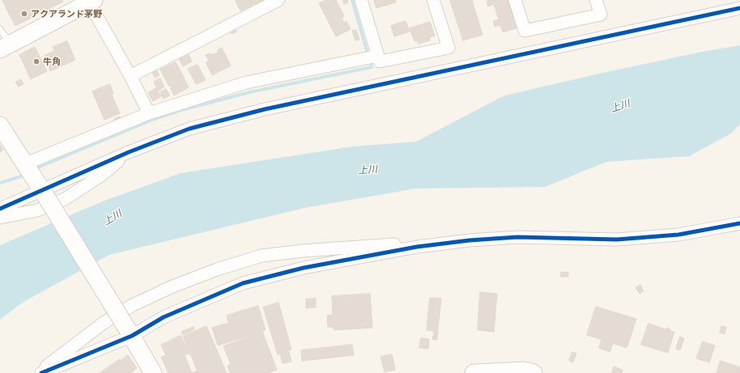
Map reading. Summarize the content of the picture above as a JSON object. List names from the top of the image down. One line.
{"water":["上川"],"places":["アクアランド茅野","牛角"]}
